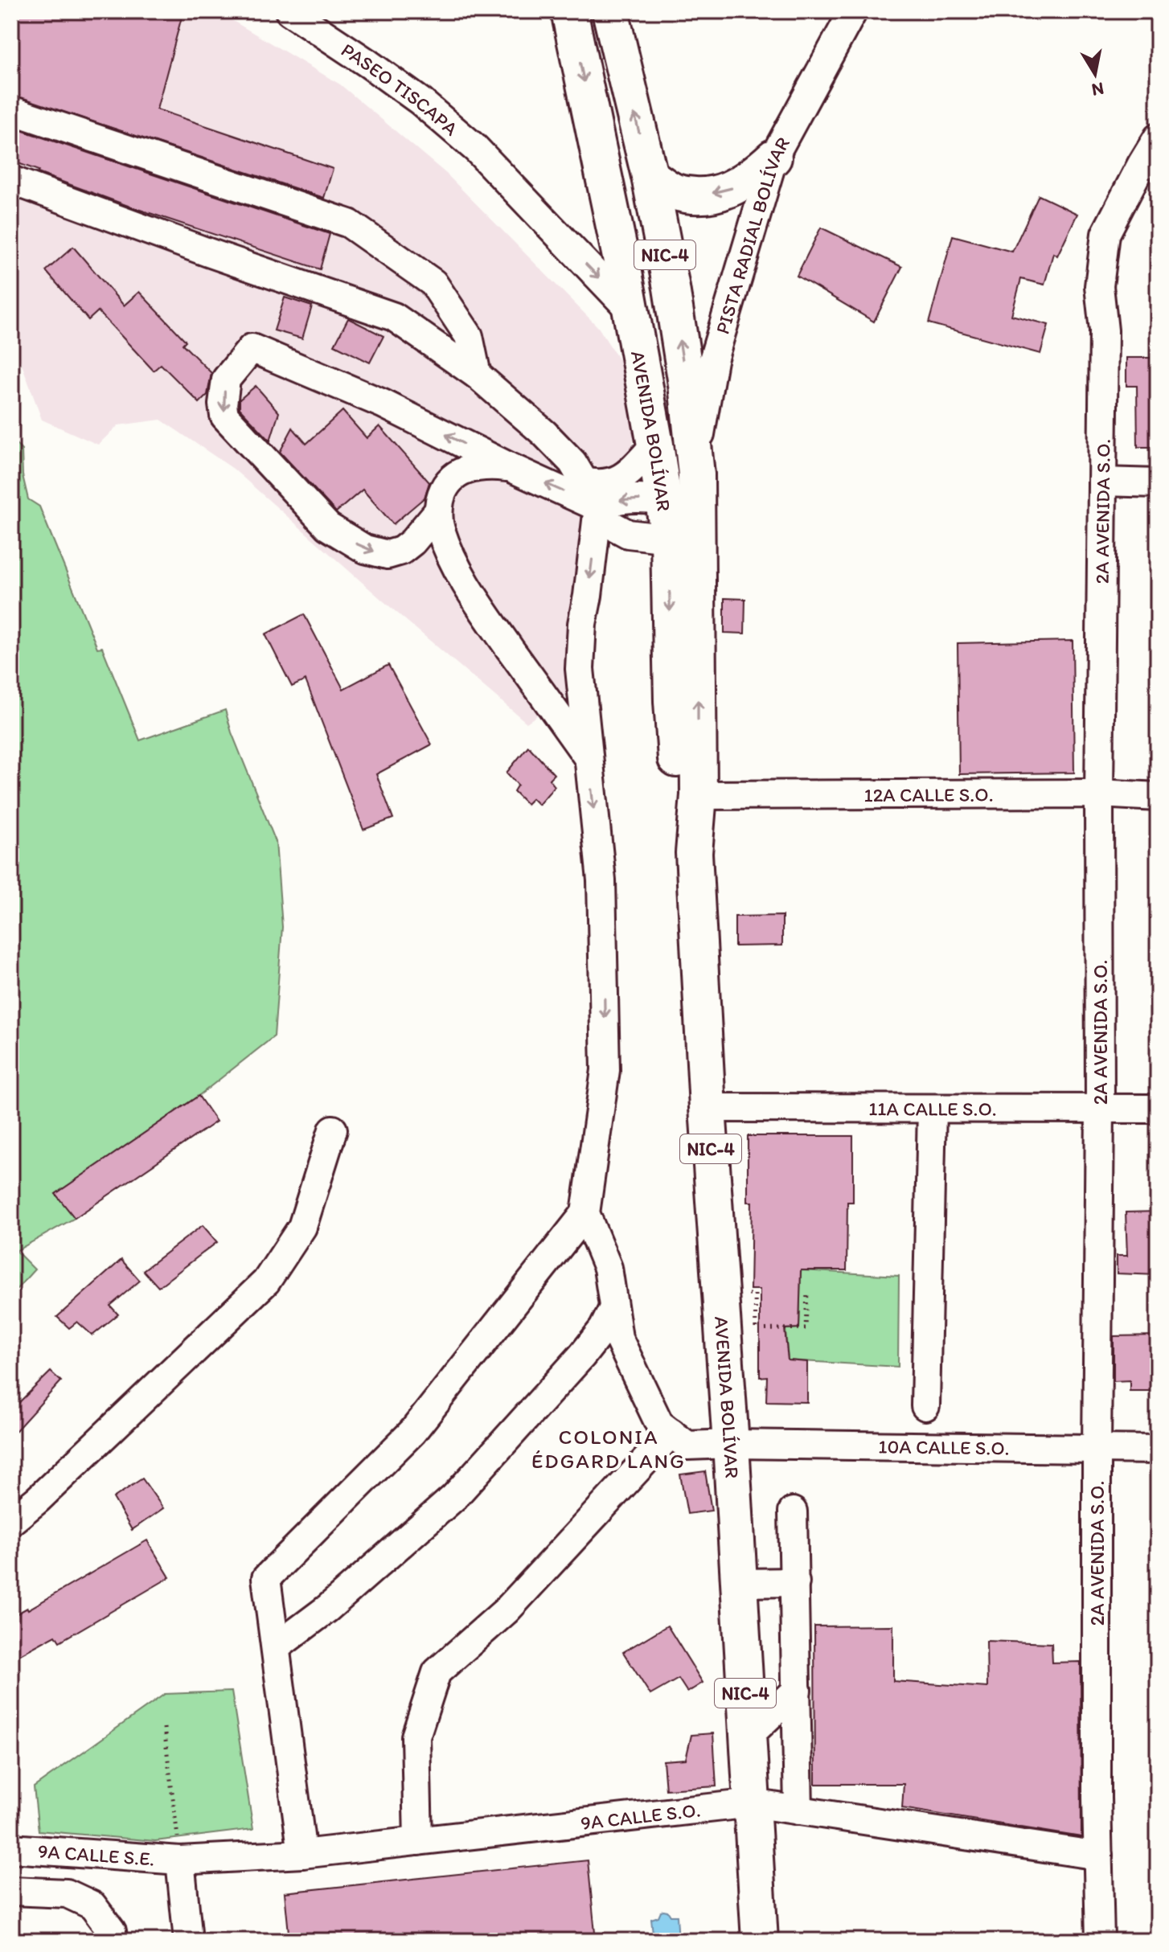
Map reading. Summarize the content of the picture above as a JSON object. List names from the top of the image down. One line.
{"streets":{"highway":["NIC-4","AVENIDA BOLÍVAR"],"street":["PASEO TISCAPA","PISTA RADIAL BOLÍVAR","2A AVENIDA S.O.","12A CALLE S.O.","11A CALLE S.O.","10A CALLE S.O.","9A CALLE S.O.","9A CALLE S.E."]},"crossings":[["PASEO TISCAPA","AVENIDA BOLÍVAR"],["PISTA RADIAL BOLÍVAR","AVENIDA BOLÍVAR"],["AVENIDA BOLÍVAR","12A CALLE S.O."],["AVENIDA BOLÍVAR","11A CALLE S.O."],["AVENIDA BOLÍVAR","10A CALLE S.O."],["AVENIDA BOLÍVAR","9A CALLE S.O."],["2A AVENIDA S.O.","12A CALLE S.O."],["2A AVENIDA S.O.","11A CALLE S.O."],["2A AVENIDA S.O.","10A CALLE S.O."],["2A AVENIDA S.O.","9A CALLE S.O."],["9A CALLE S.O.","9A CALLE S.E."]],"districts":["COLONIA ÉDGARD LANG"],"north":"bottom"}
